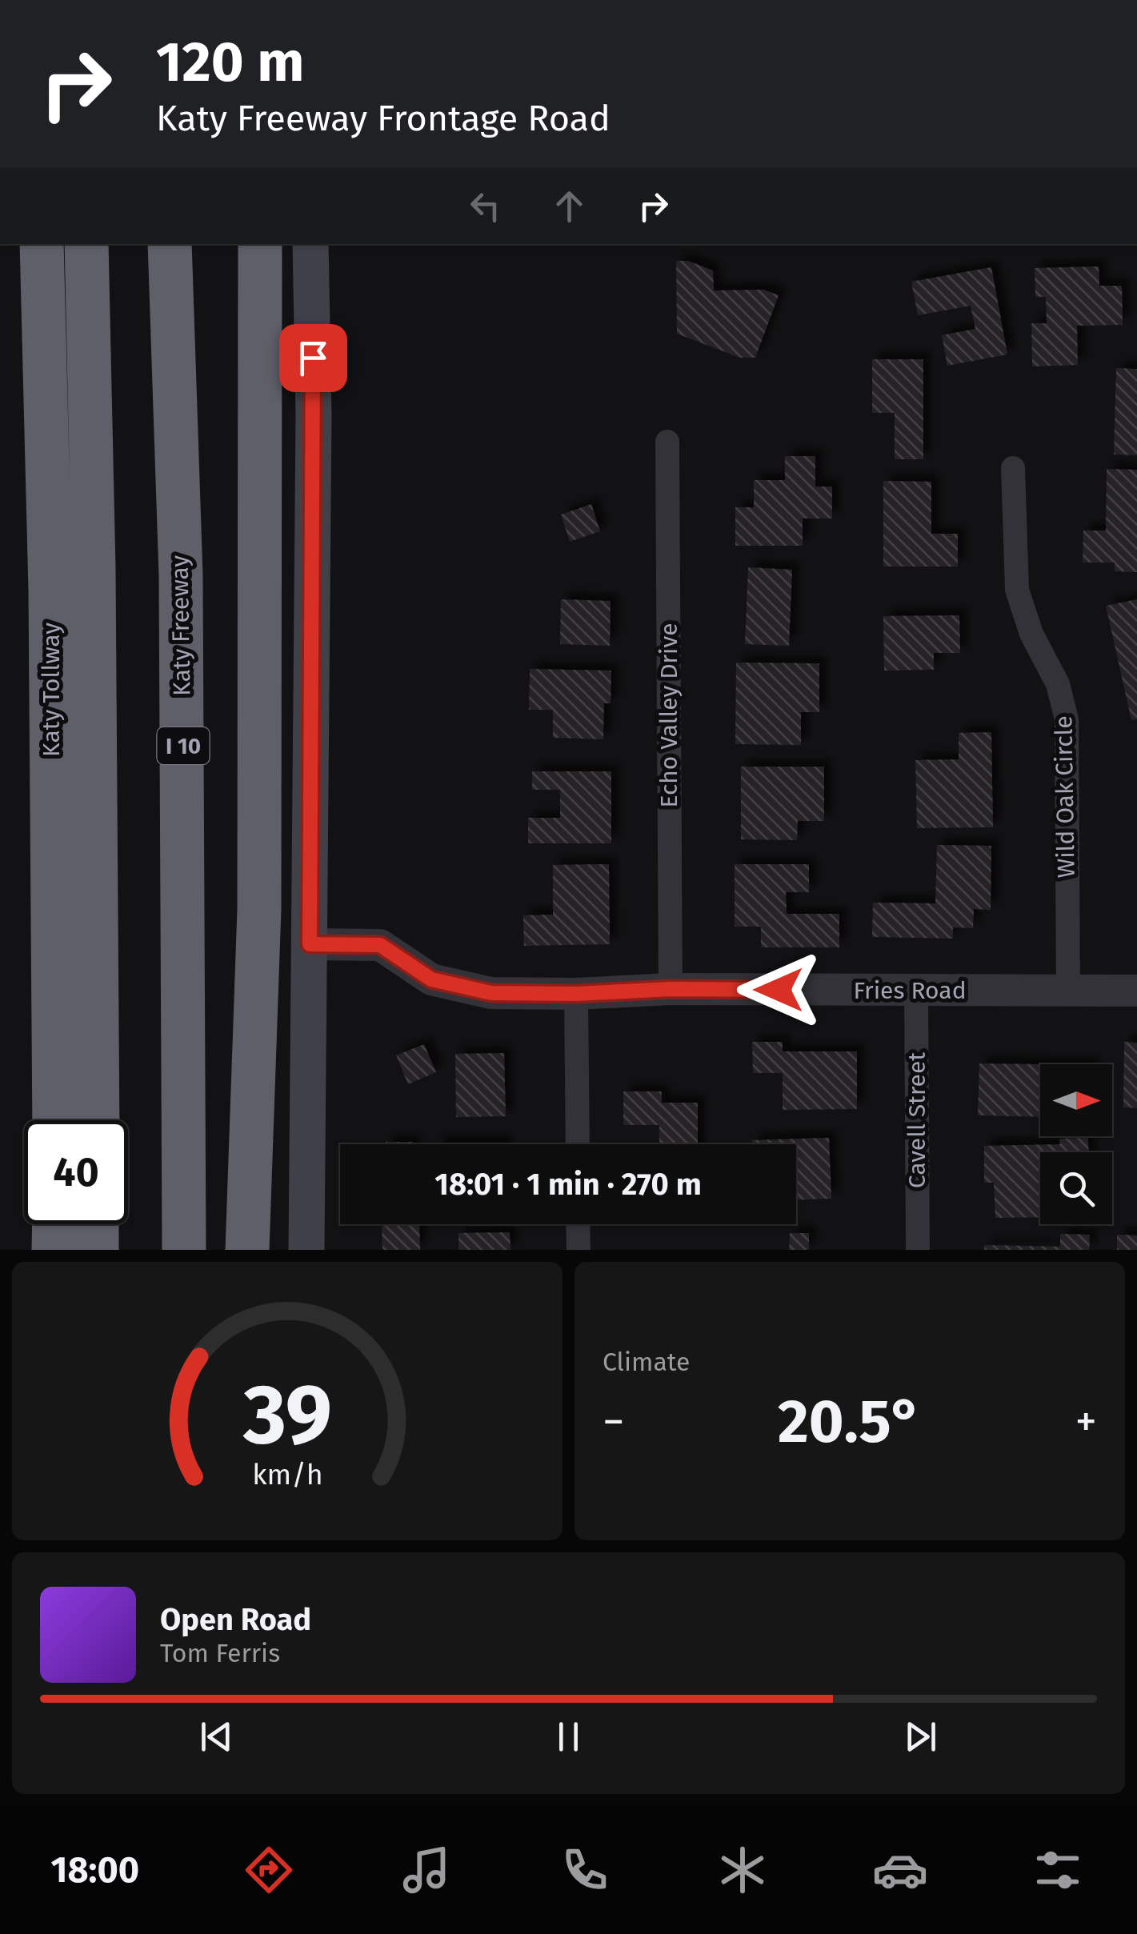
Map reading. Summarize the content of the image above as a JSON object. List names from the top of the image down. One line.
{"streets":{"highway":["Katy Freeway","Katy Tollway","I 10"],"street":["Echo Valley Drive","Wild Oak Circle","Fries Road","Cavell Street"]},"crossings":[["Echo Valley Drive","Fries Road"],["Wild Oak Circle","Fries Road"],["Fries Road","Cavell Street"]],"north":"right","page":{"turn":["120 m","Katy Freeway Frontage Road"],"limit":"40","trip":"18:01 · 1 min · 270 m","tile":"Climate","heat":["−","20.5°","+"],"song":["Open Road","Tom Ferris"],"tabs":"18:00","gauge":["39","km/h"]}}
